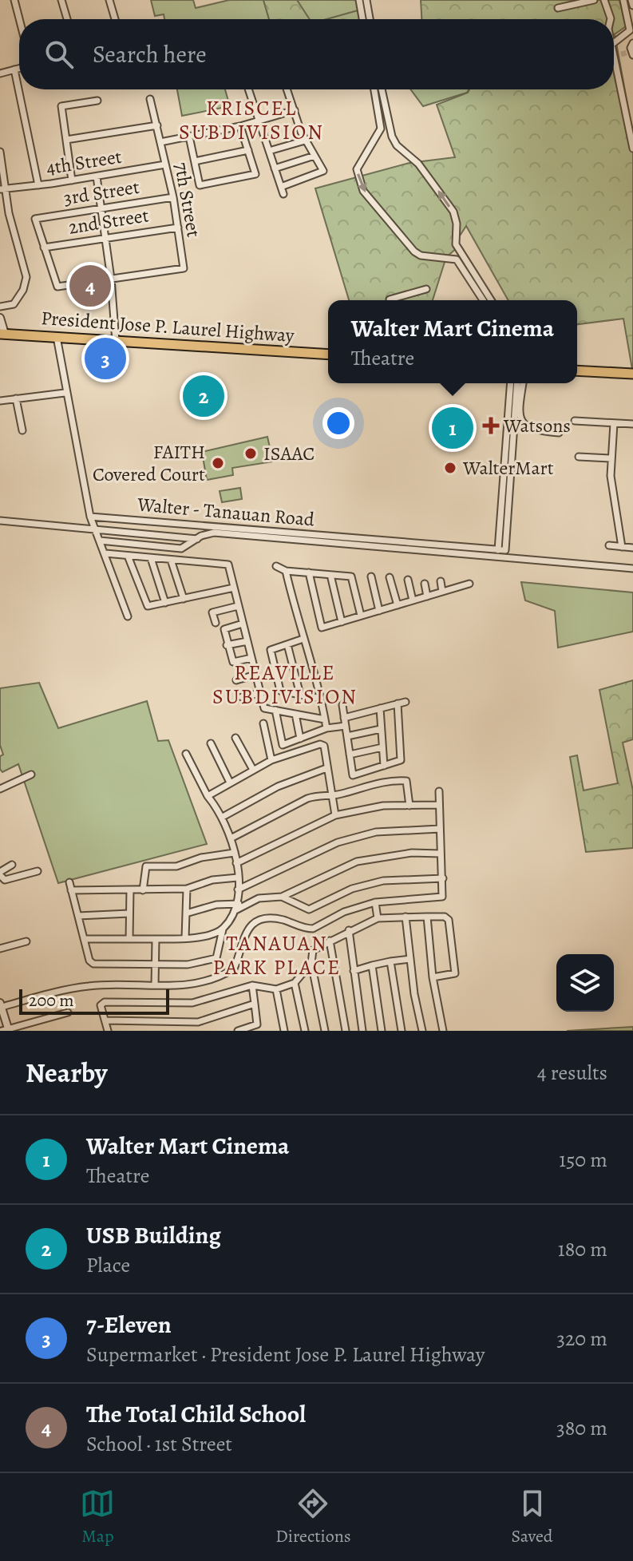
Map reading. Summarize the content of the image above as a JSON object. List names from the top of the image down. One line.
{"streets":{"highway":["President Jose P. Laurel Highway"],"street":["4th Street","3rd Street","7th Street","2nd Street","Walter - Tanauan Road"]},"crossings":[["4th Street","7th Street"],["3rd Street","7th Street"],["3rd Street","2nd Street"],["7th Street","2nd Street"]],"districts":["KRISCEL SUBDIVISION","REAVILLE SUBDIVISION","TANAUAN PARK PLACE"],"places":{"health":["Watsons"],"other":["ISAAC","FAITH Covered Court","WalterMart"]},"scale_bar":"200 m","page":{"search":"Search here","pins":["4","3","2","1"],"popup":["Walter Mart Cinema","Theatre"],"scale":"200 m","heading":["Nearby","4 results"],"list":[{"mark":"1","name":"Walter Mart Cinema","note":"Theatre","value":"150 m"},{"mark":"2","name":"USB Building","note":"Place","value":"180 m"},{"mark":"3","name":"7-Eleven","note":"Supermarket · President Jose P. Laurel Highway","value":"320 m"},{"mark":"4","name":"The Total Child School","note":"School · 1st Street","value":"380 m"}],"nav":["Map","Directions","Saved"]}}
